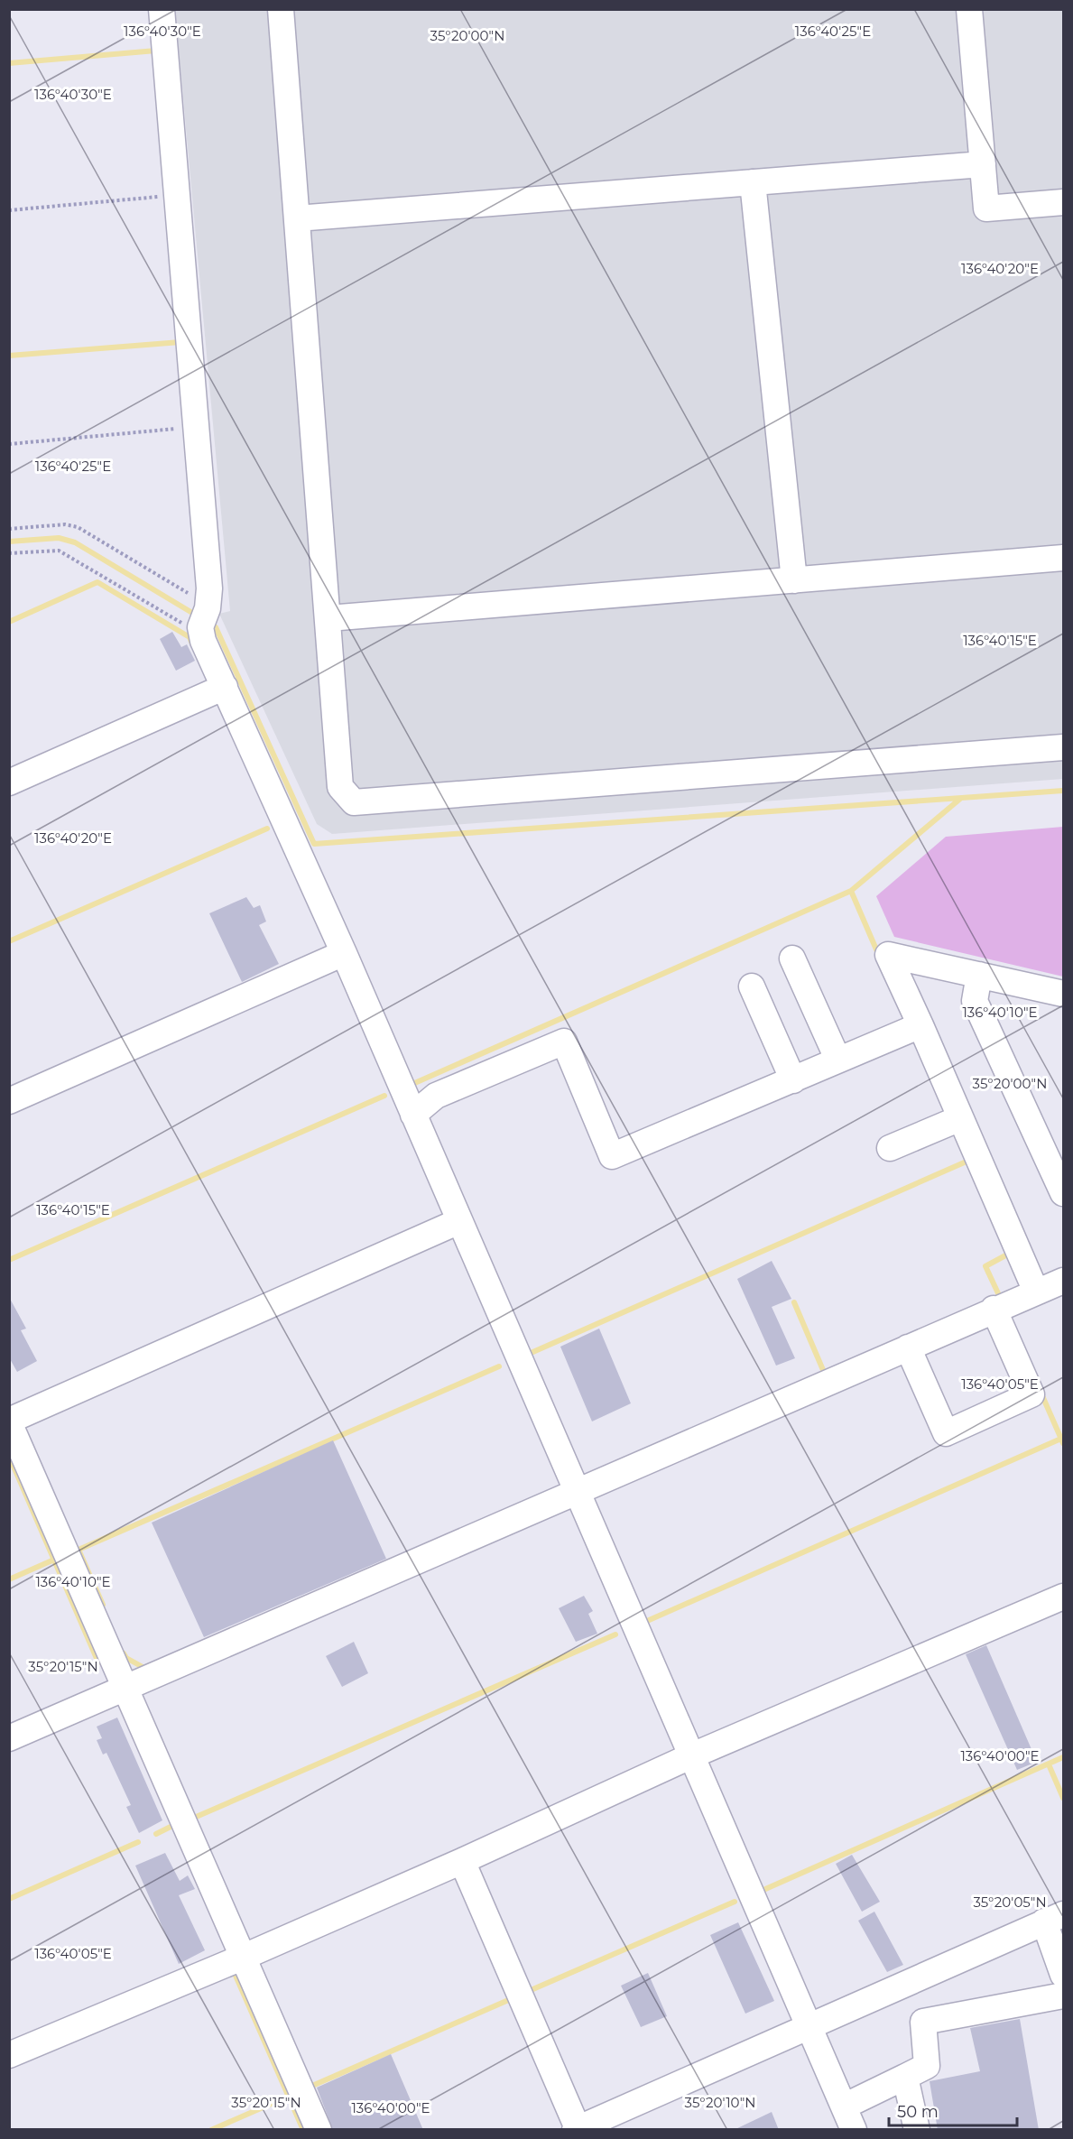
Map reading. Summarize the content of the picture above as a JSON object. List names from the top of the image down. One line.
{"scale_bar":"50 m","coordinates":["136°40'30\"E","136°40'25\"E","35°20'00\"N","136°40'20\"E","136°40'15\"E","136°40'10\"E","136°40'05\"E","35°20'15\"N","136°40'00\"E","35°20'05\"N","35°20'10\"N"]}
